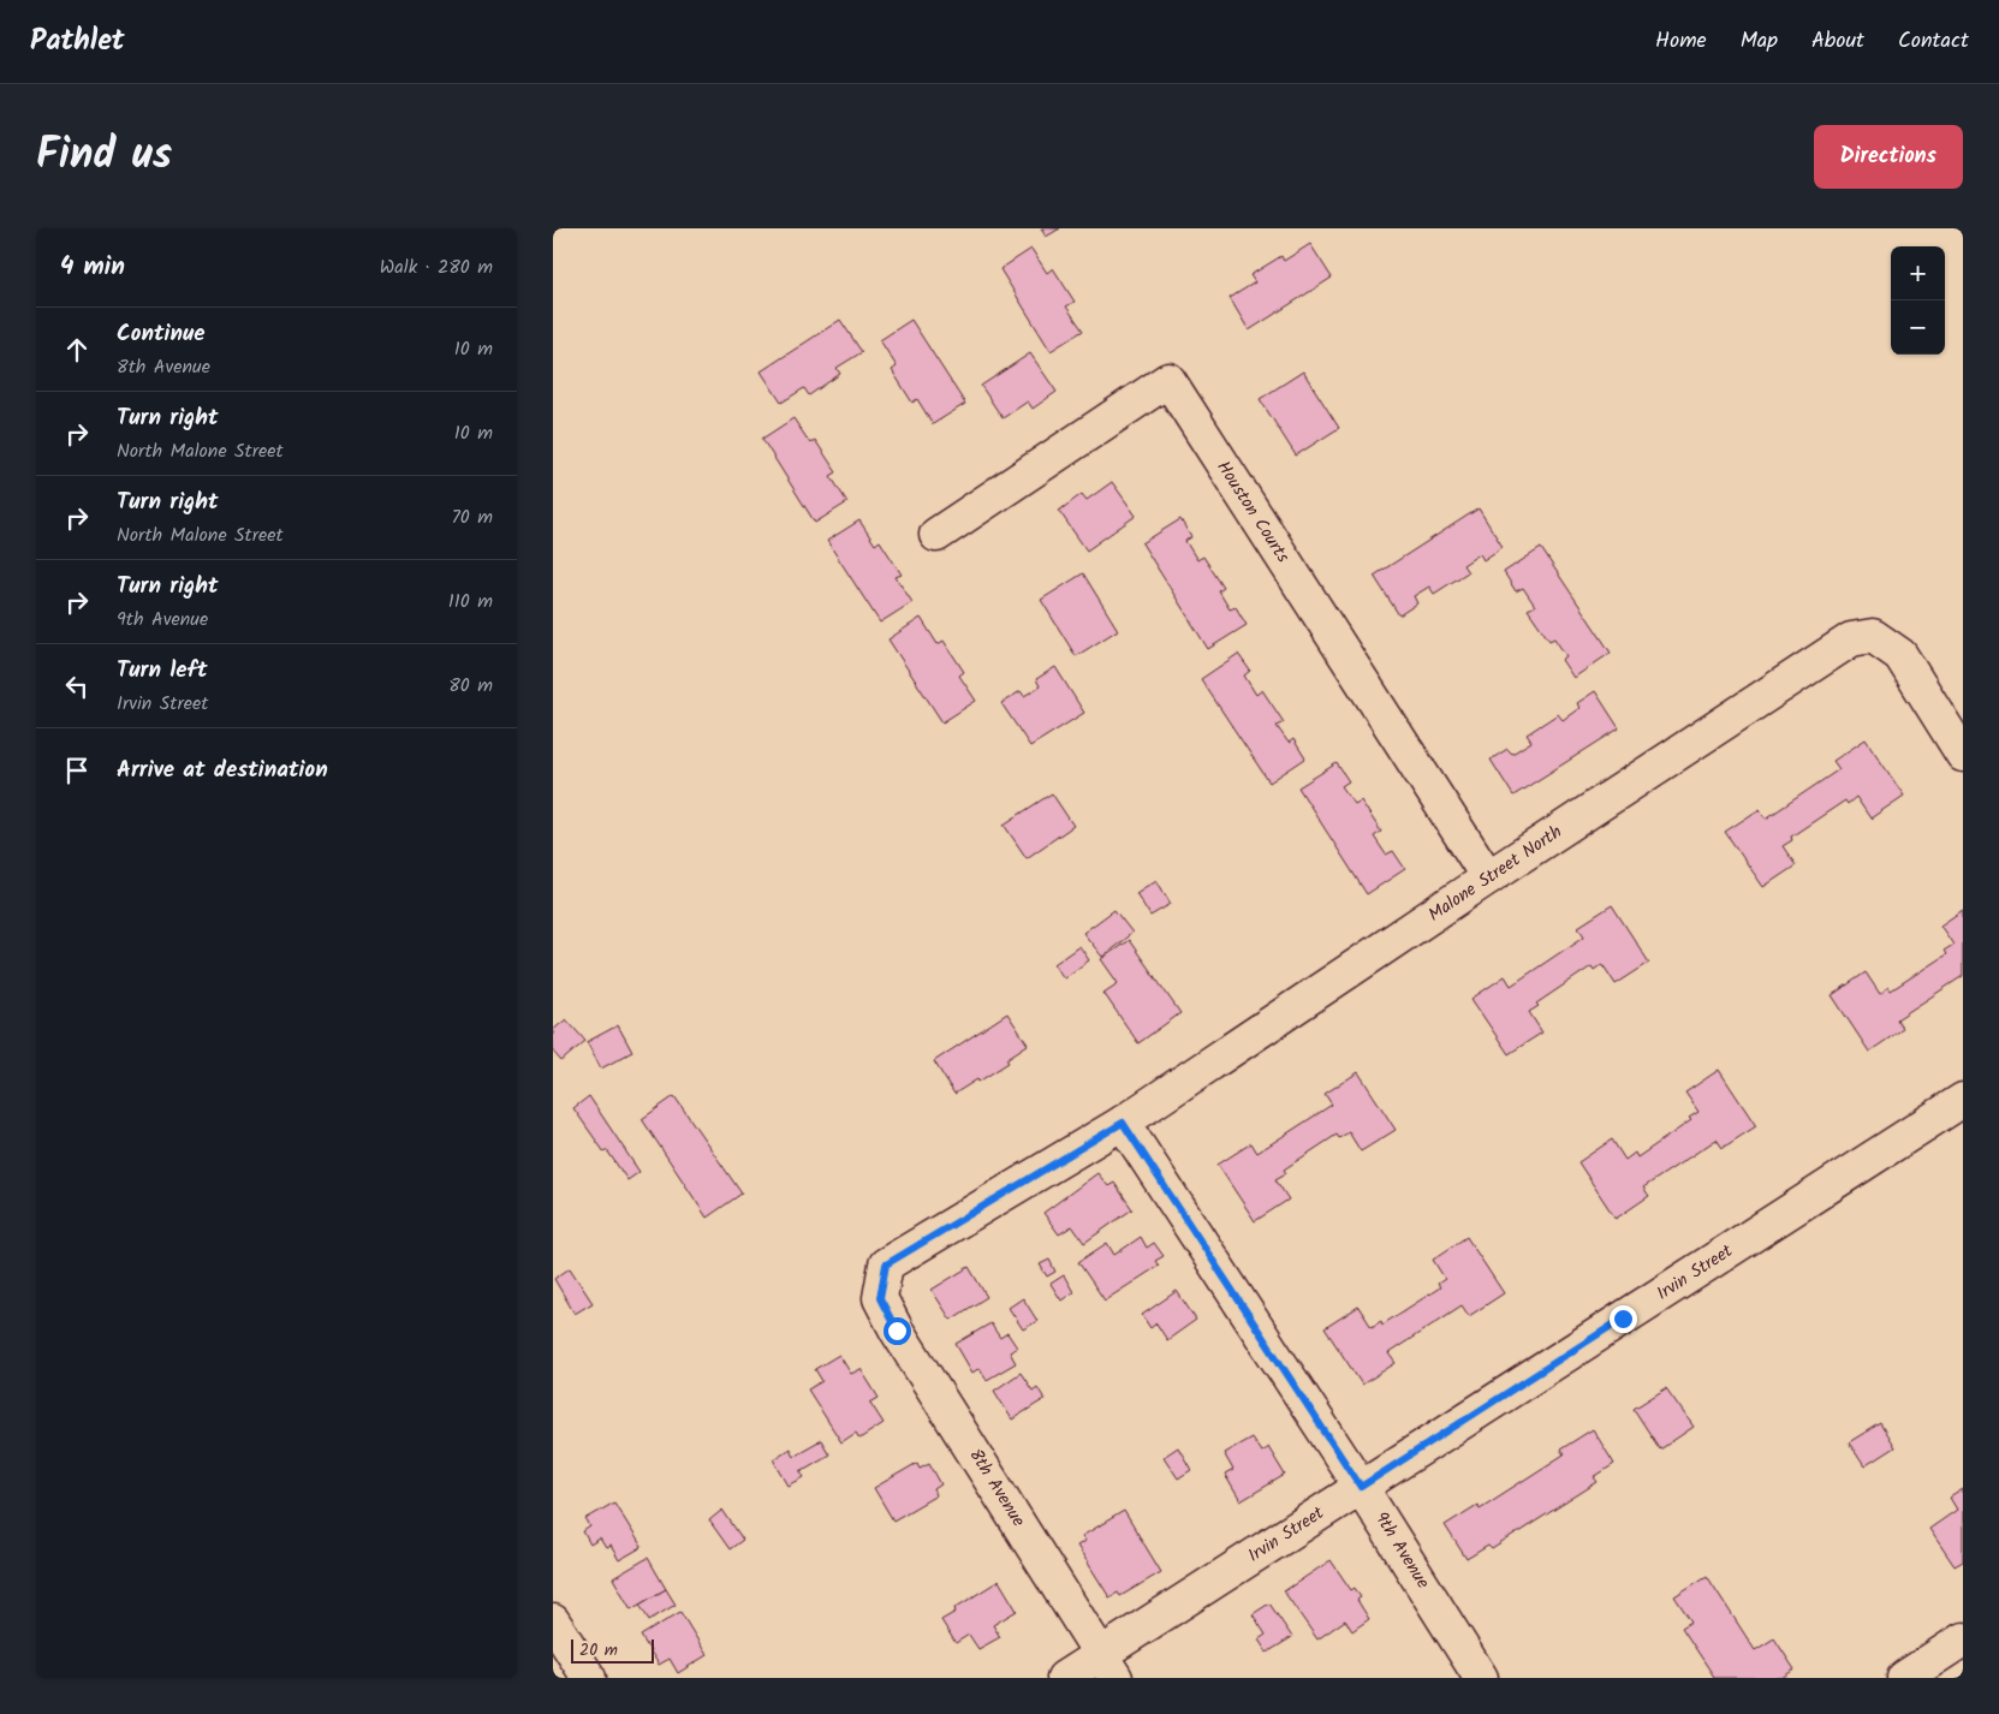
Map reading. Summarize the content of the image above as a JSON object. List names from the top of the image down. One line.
{"streets":{"street":["Houston Courts","Malone Street North","Irvin Street","8th Avenue","9th Avenue"]},"crossings":[["Houston Courts","Malone Street North"],["Malone Street North","8th Avenue"],["Malone Street North","9th Avenue"],["Irvin Street","8th Avenue"],["Irvin Street","9th Avenue"]],"scale_bar":"20 m","page":{"header":"Pathlet","nav":["Home","Map","About","Contact"],"title":"Find us","buttons":"Directions","heading":["4 min","Walk · 280 m"],"map_buttons":["+","−"],"list":[["Continue","8th Avenue","10 m"],["Turn right","North Malone Street","10 m"],["Turn right","North Malone Street","70 m"],["Turn right","9th Avenue","110 m"],["Turn left","Irvin Street","80 m"],"Arrive at destination"],"scale":"20 m"}}
